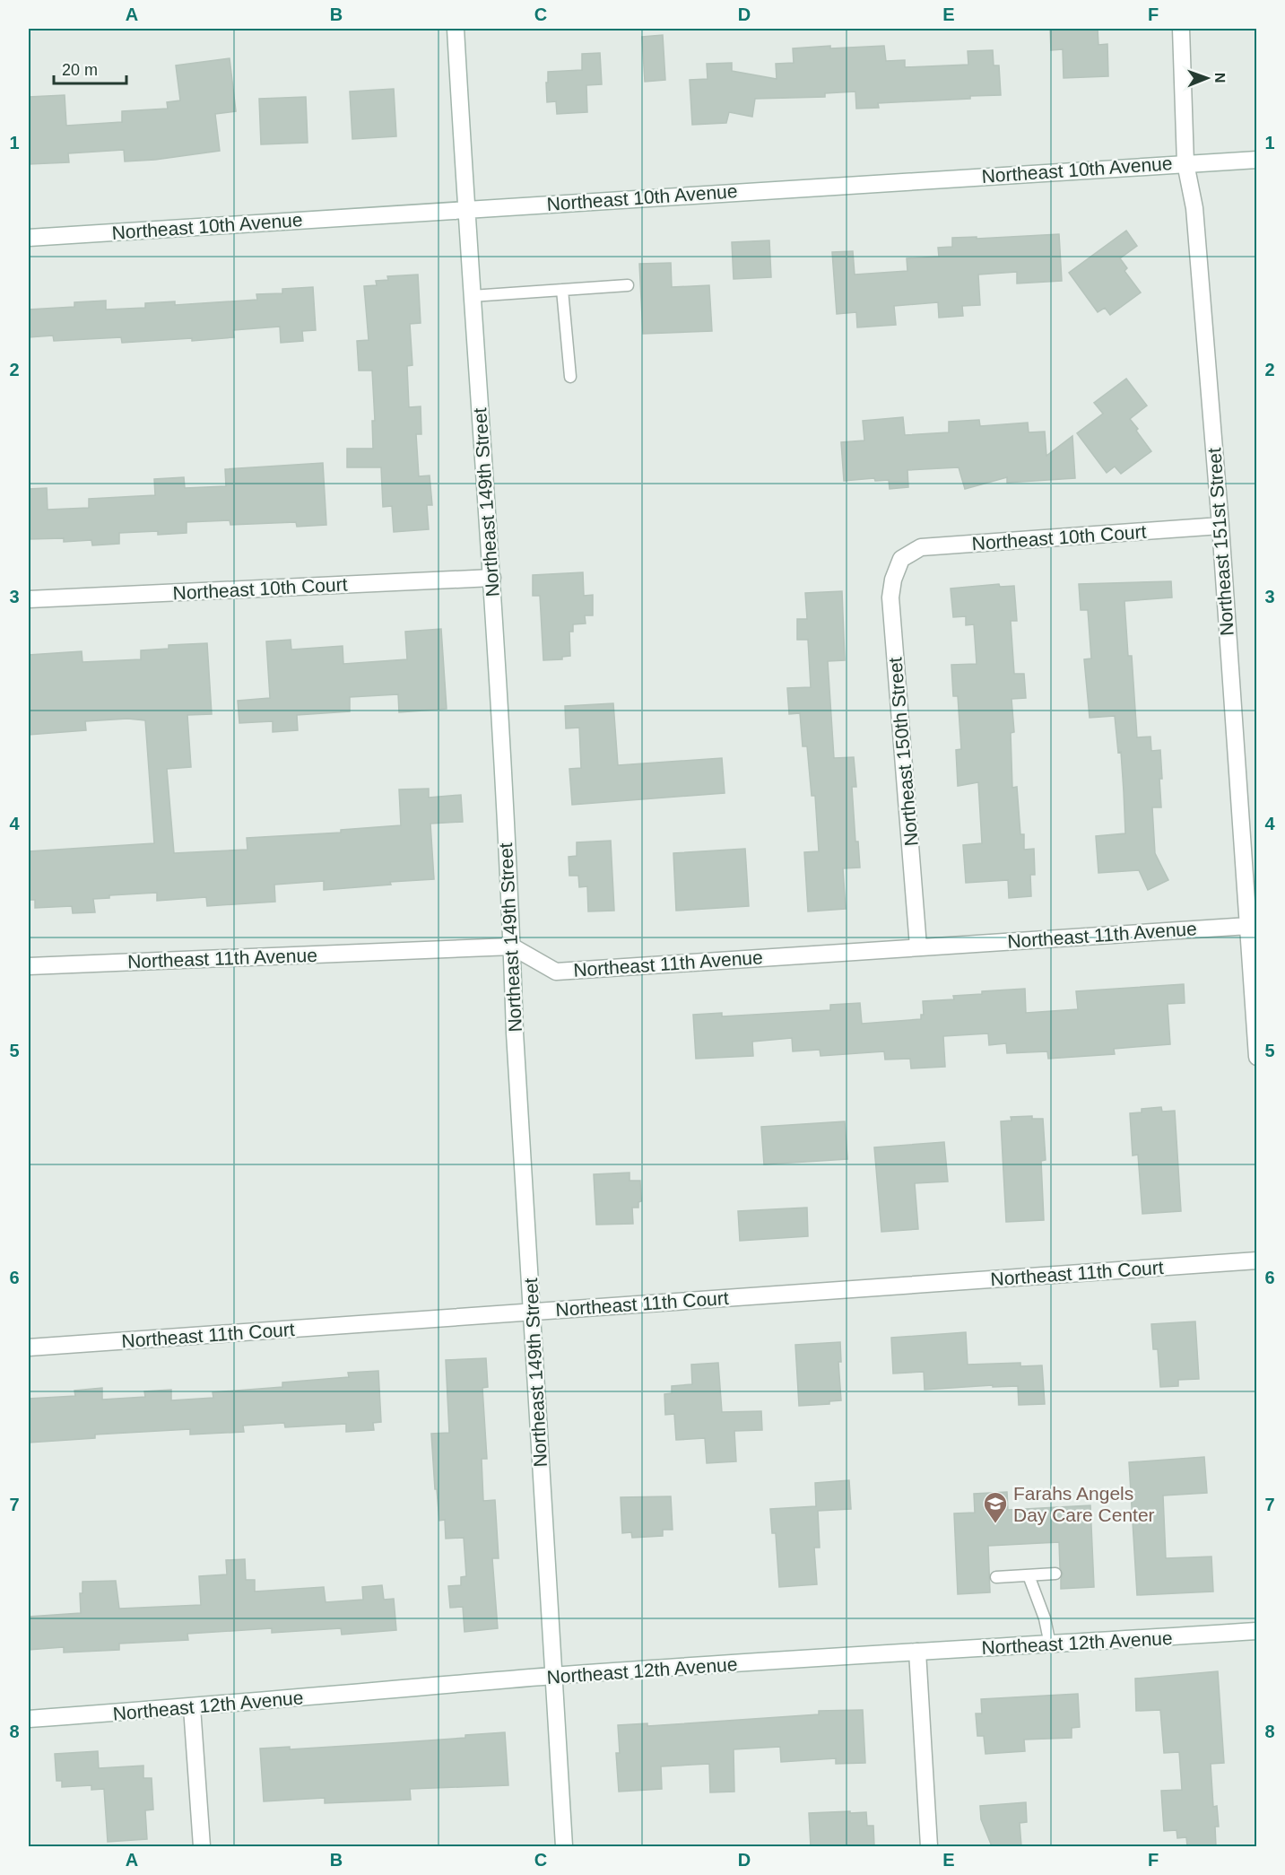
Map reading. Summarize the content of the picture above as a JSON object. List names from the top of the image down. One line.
{"streets":{"street":["Northeast 10th Avenue","Northeast 149th Street","Northeast 10th Court","Northeast 151st Street","Northeast 150th Street","Northeast 11th Avenue","Northeast 11th Court","Northeast 12th Avenue"]},"crossings":[["Northeast 10th Avenue","Northeast 149th Street"],["Northeast 10th Avenue","Northeast 151st Street"],["Northeast 149th Street","Northeast 10th Court"],["Northeast 149th Street","Northeast 11th Avenue"],["Northeast 149th Street","Northeast 11th Court"],["Northeast 149th Street","Northeast 12th Avenue"],["Northeast 10th Court","Northeast 151st Street"],["Northeast 10th Court","Northeast 150th Street"],["Northeast 151st Street","Northeast 11th Avenue"],["Northeast 150th Street","Northeast 11th Avenue"]],"places":{"school or university":["Farahs Angels Day Care Center"]},"scale_bar":"20 m","north":"right","grid":{"columns":["A","B","C","D","E","F"],"rows":["1","2","3","4","5","6","7","8"]}}
